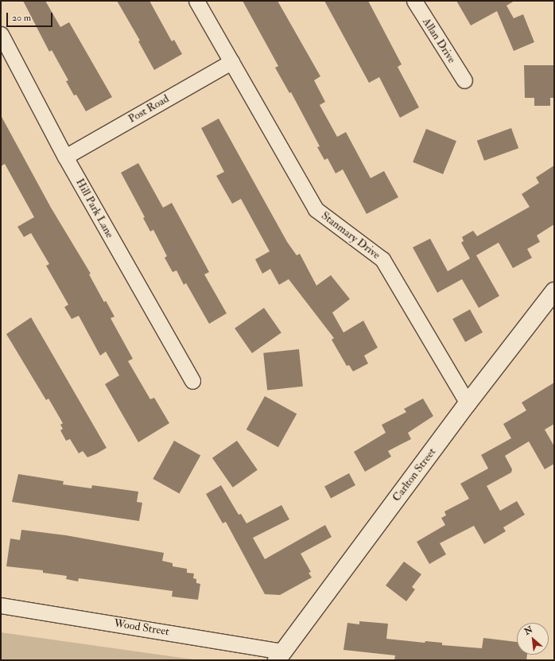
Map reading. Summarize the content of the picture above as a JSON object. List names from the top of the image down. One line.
{"streets":{"main road":["Carlton Street"],"street":["Allan Drive","Post Road","Hill Park Lane","Stanmary Drive","Wood Street"]},"crossings":[["Post Road","Hill Park Lane"],["Post Road","Stanmary Drive"],["Stanmary Drive","Carlton Street"],["Carlton Street","Wood Street"]],"scale_bar":"20 m","north":"top left"}
